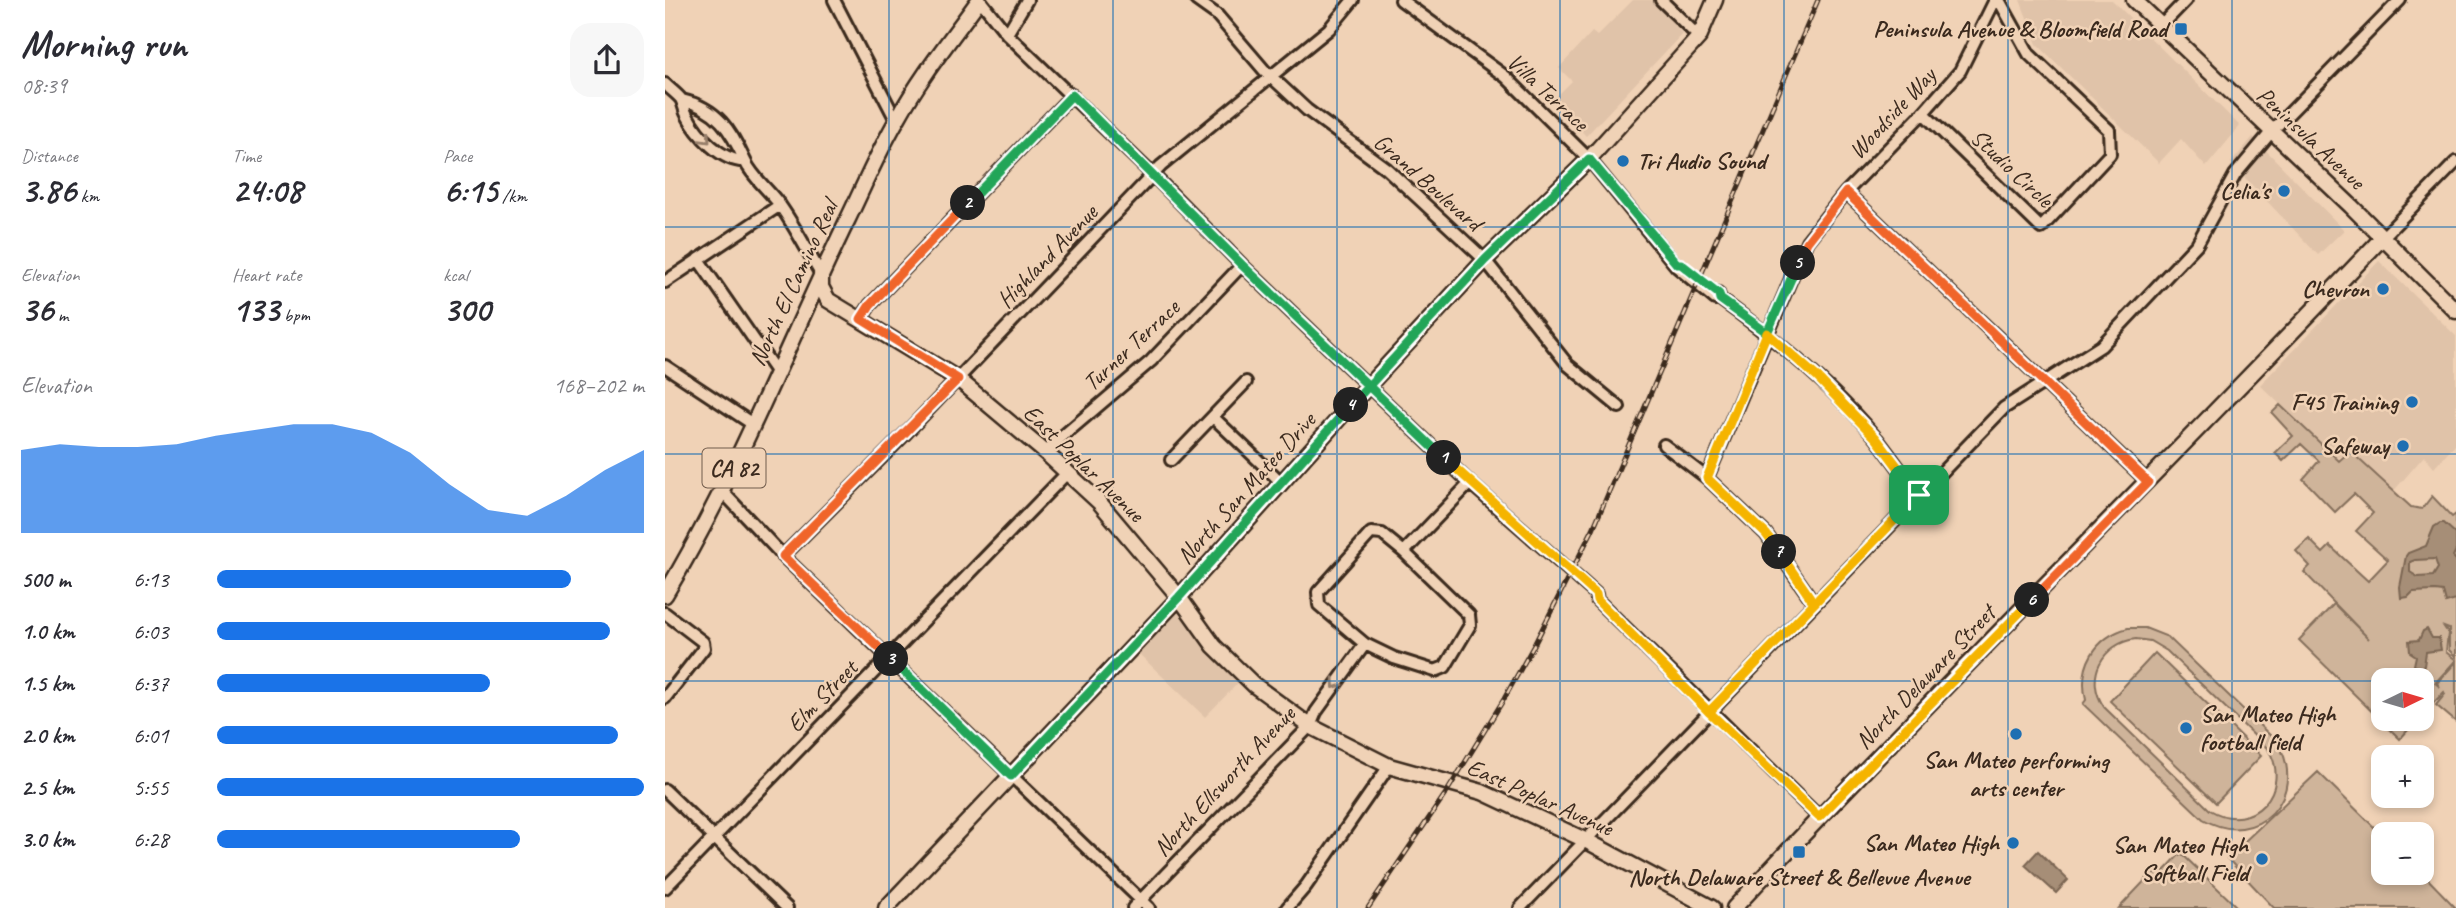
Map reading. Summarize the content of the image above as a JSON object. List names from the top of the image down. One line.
{"streets":{"main road":["Peninsula Avenue","North El Camino Real","East Poplar Avenue","CA 82","North San Mateo Drive","North Delaware Street"],"street":["Villa Terrace","Woodside Way","Studio Circle","Grand Boulevard","Highland Avenue","Turner Terrace","Elm Street","North Ellsworth Avenue"]},"crossings":[["Villa Terrace","Woodside Way"],["Villa Terrace","North San Mateo Drive"],["Woodside Way","Studio Circle"],["Peninsula Avenue","North Delaware Street"],["Grand Boulevard","Highland Avenue"],["Grand Boulevard","North San Mateo Drive"],["Highland Avenue","East Poplar Avenue"],["North El Camino Real","East Poplar Avenue"],["Turner Terrace","East Poplar Avenue"],["East Poplar Avenue","North San Mateo Drive"],["East Poplar Avenue","Elm Street"],["East Poplar Avenue","North Ellsworth Avenue"]],"places":{"transit":["Peninsula Avenue & Bloomfield Road","North Delaware Street & Bellevue Avenue"],"other":["Tri Audio Sound","Celia's","Chevron","F45 Training","Safeway","San Mateo High football field","San Mateo performing arts center","San Mateo High","San Mateo High Softball Field"]},"north":"right","page":{"heading":["Morning run","08:39"],"stats":[["Distance","3.86 km"],["Time","24:08"],["Pace","6:15 /km"],["Elevation","36 m"],["Heart rate","133 bpm"],["kcal","300"]],"pins":["2","5","4","1","7","6","3"],"chart":["Elevation","168–202 m"],"list":[{"name":"500 m","note":"6:13"},{"name":"1.0 km","note":"6:03"},{"name":"1.5 km","note":"6:37"},{"name":"2.0 km","note":"6:01"},{"name":"2.5 km","note":"5:55"},{"name":"3.0 km","note":"6:28"}],"map_buttons":["+","−"]}}
